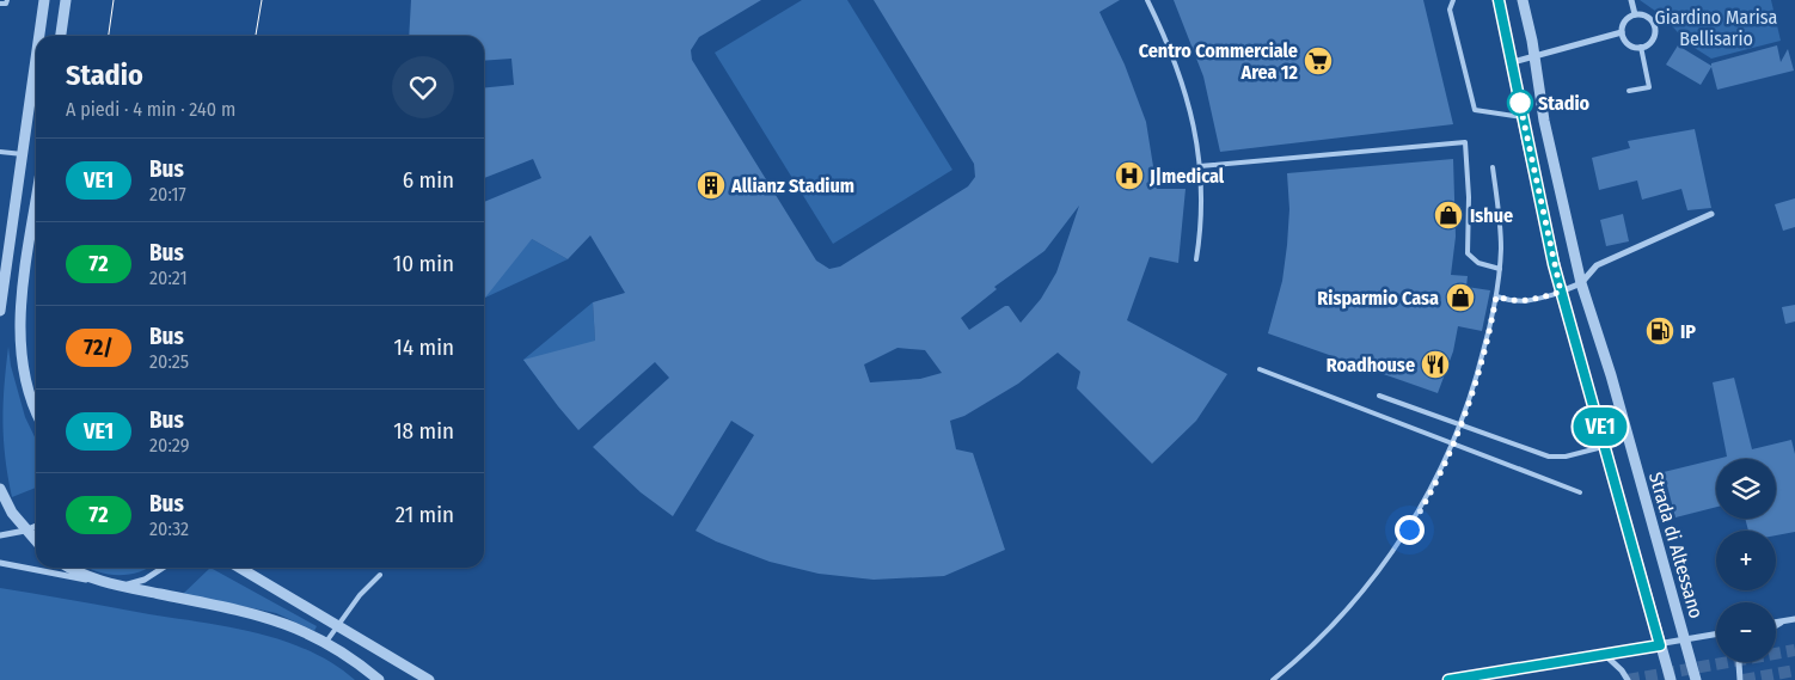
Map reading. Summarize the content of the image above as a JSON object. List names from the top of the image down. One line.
{"streets":{"street":["Strada di Altessano"]},"parks":["Giardino Marisa Bellisario"],"places":{"supermarket":["Centro Commerciale Area 12"],"other":["Stadio"],"hospital":["J|medical"],"building":["Allianz Stadium"],"shop":["Ishue","Risparmio Casa"],"fuel station":["IP"],"restaurant":["Roadhouse"]},"lines":["bus line VE1"],"page":{"on_map":"VE1","heading":["Stadio","A piedi · 4 min · 240 m"],"list":[{"mark":"VE1","name":"Bus","note":"20:17","value":"6 min"},{"mark":"72","name":"Bus","note":"20:21","value":"10 min"},{"mark":"72/","name":"Bus","note":"20:25","value":"14 min"},{"mark":"VE1","name":"Bus","note":"20:29","value":"18 min"},{"mark":"72","name":"Bus","note":"20:32","value":"21 min"}],"map_buttons":["+","−"]}}
